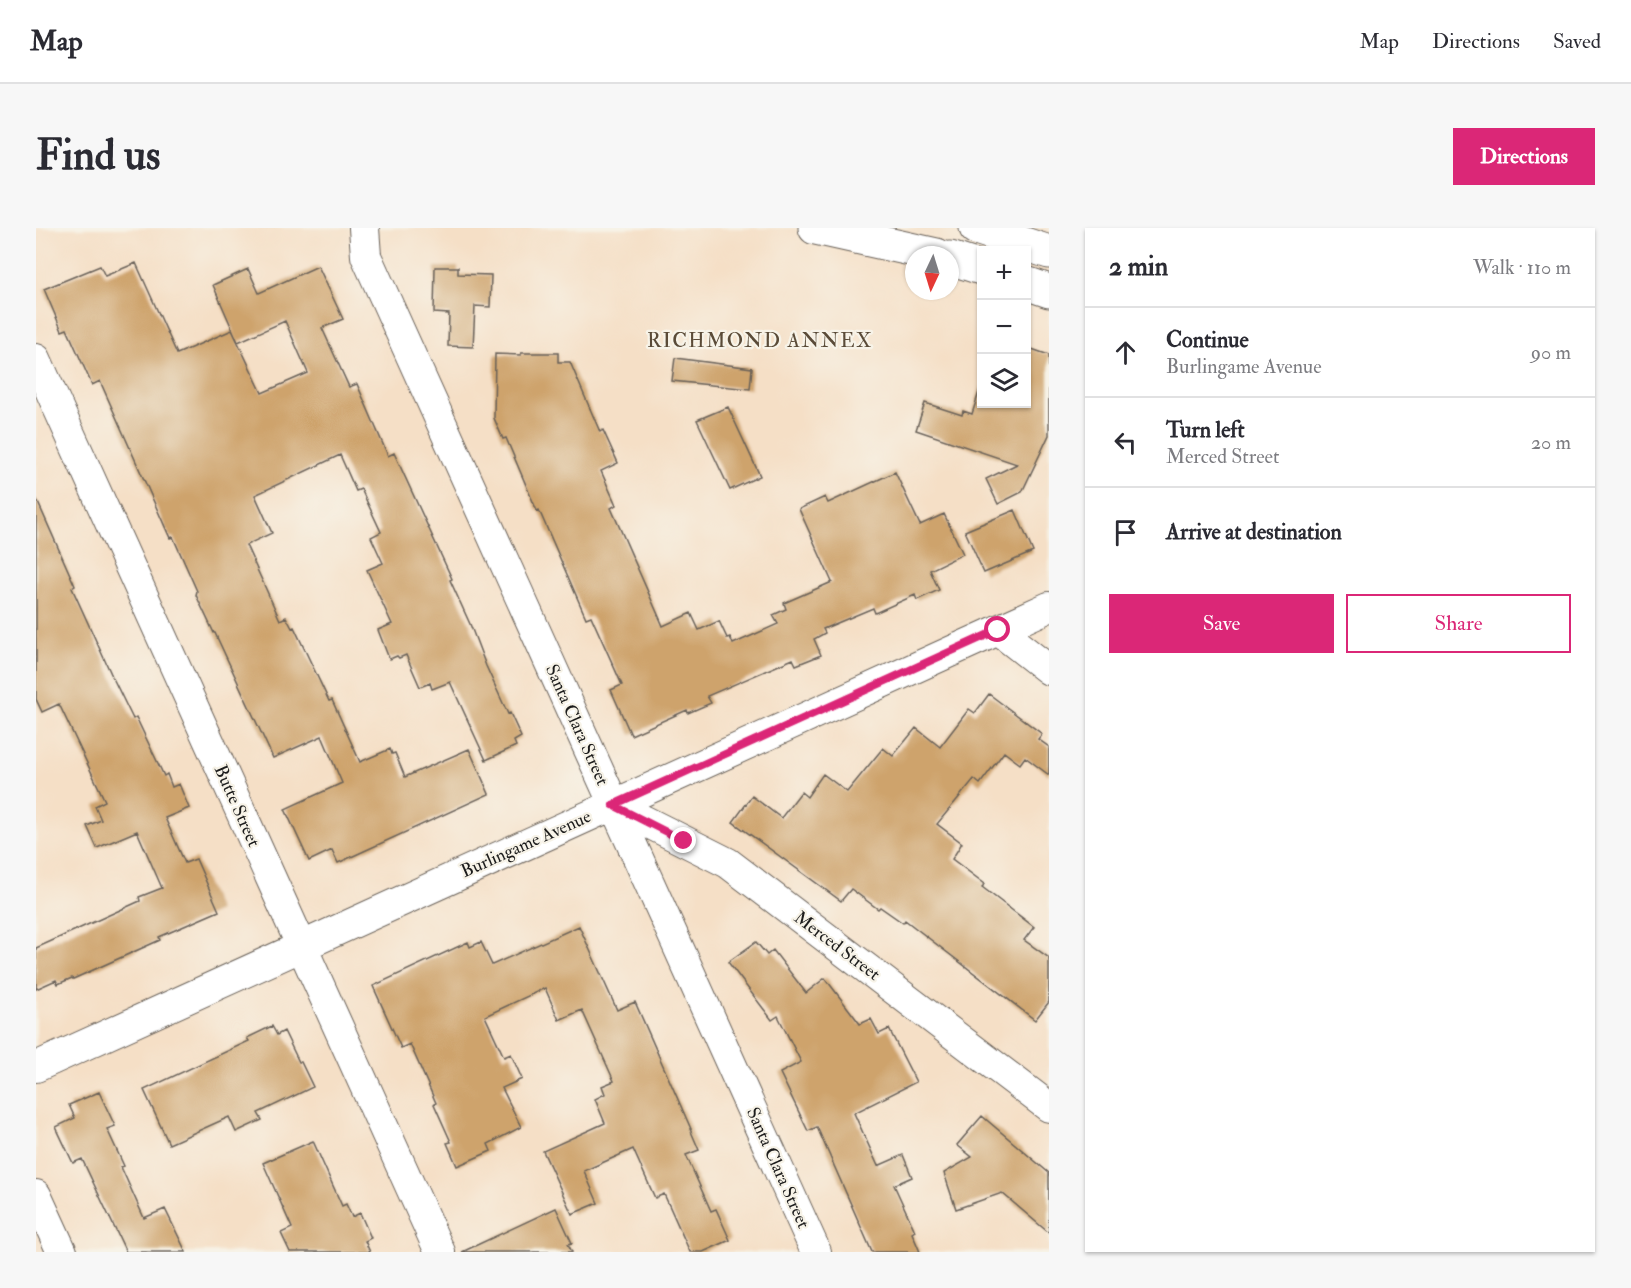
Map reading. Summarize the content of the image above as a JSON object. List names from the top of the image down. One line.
{"streets":{"street":["Santa Clara Street","Butte Street","Burlingame Avenue","Merced Street"]},"crossings":[["Santa Clara Street","Burlingame Avenue"],["Santa Clara Street","Merced Street"],["Butte Street","Burlingame Avenue"],["Burlingame Avenue","Merced Street"]],"districts":["RICHMOND ANNEX"],"north":"bottom","page":{"header":"Map","nav":["Map","Directions","Saved"],"buttons":["Directions",["Save","Share"]],"title":"Find us","heading":["2 min","Walk · 110 m"],"map_buttons":["+","−"],"list":[["Continue","Burlingame Avenue","90 m"],["Turn left","Merced Street","20 m"],"Arrive at destination"]}}
